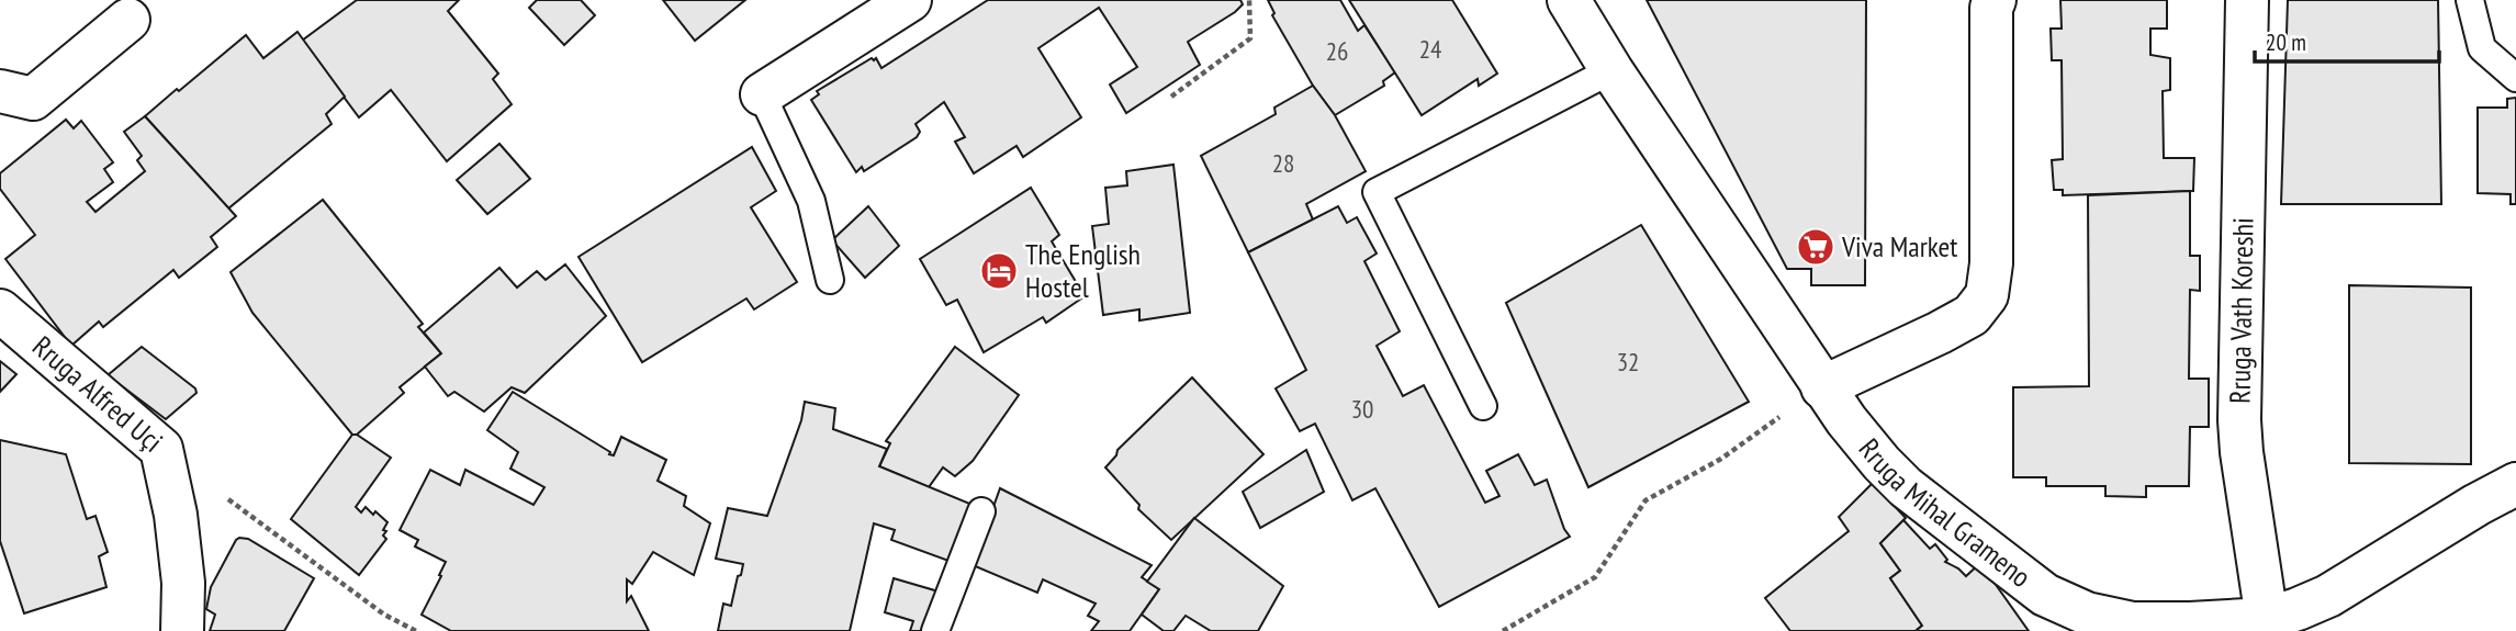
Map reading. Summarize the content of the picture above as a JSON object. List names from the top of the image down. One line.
{"streets":{"street":["Rruga Vath Koreshi","Rruga Alfred Uçi","Rruga Mihal Grameno"]},"crossings":[["Rruga Vath Koreshi","Rruga Mihal Grameno"]],"places":{"supermarket":["Viva Market"],"hotel":["The English Hostel"]},"house_numbers":["24","26","28","32","30"],"scale_bar":"20 m"}
